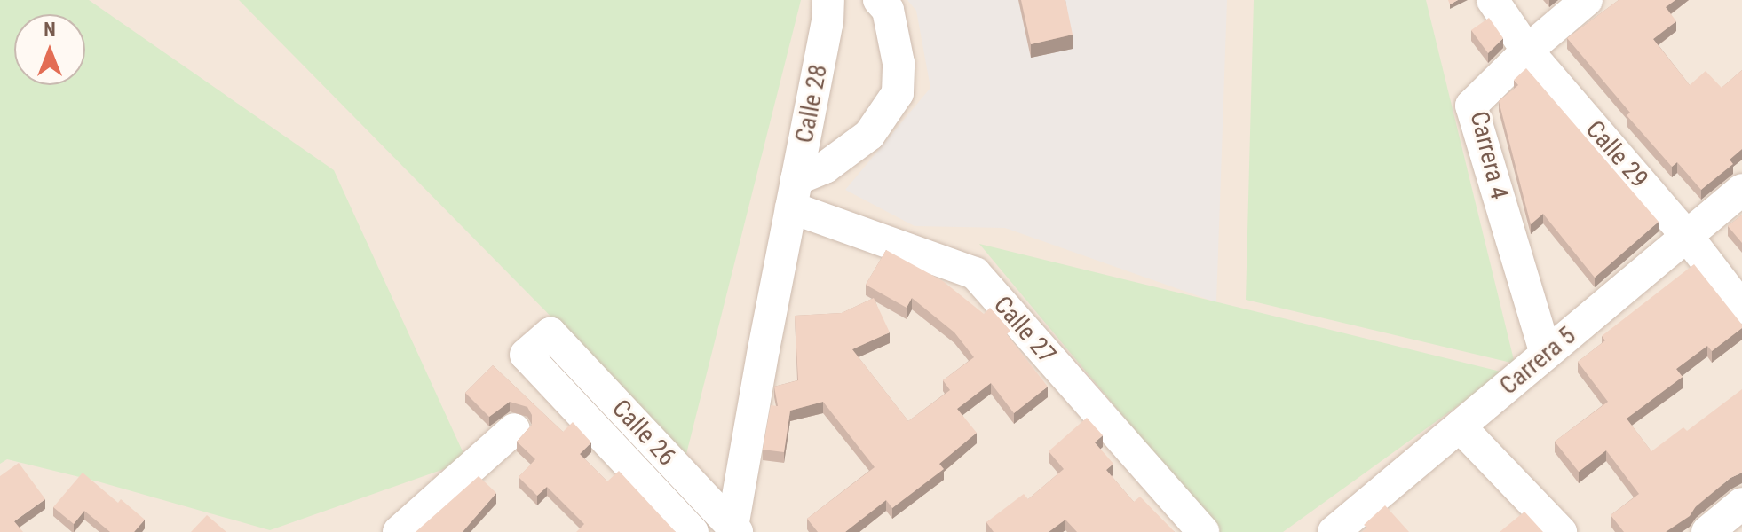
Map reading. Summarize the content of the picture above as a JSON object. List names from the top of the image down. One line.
{"streets":{"street":["Calle 28","Calle 29","Carrera 4","Calle 27","Carrera 5","Calle 26"]},"crossings":[["Calle 28","Calle 27"],["Calle 28","Calle 26"],["Calle 29","Carrera 4"],["Calle 29","Carrera 5"],["Carrera 4","Carrera 5"]],"north":"top"}
